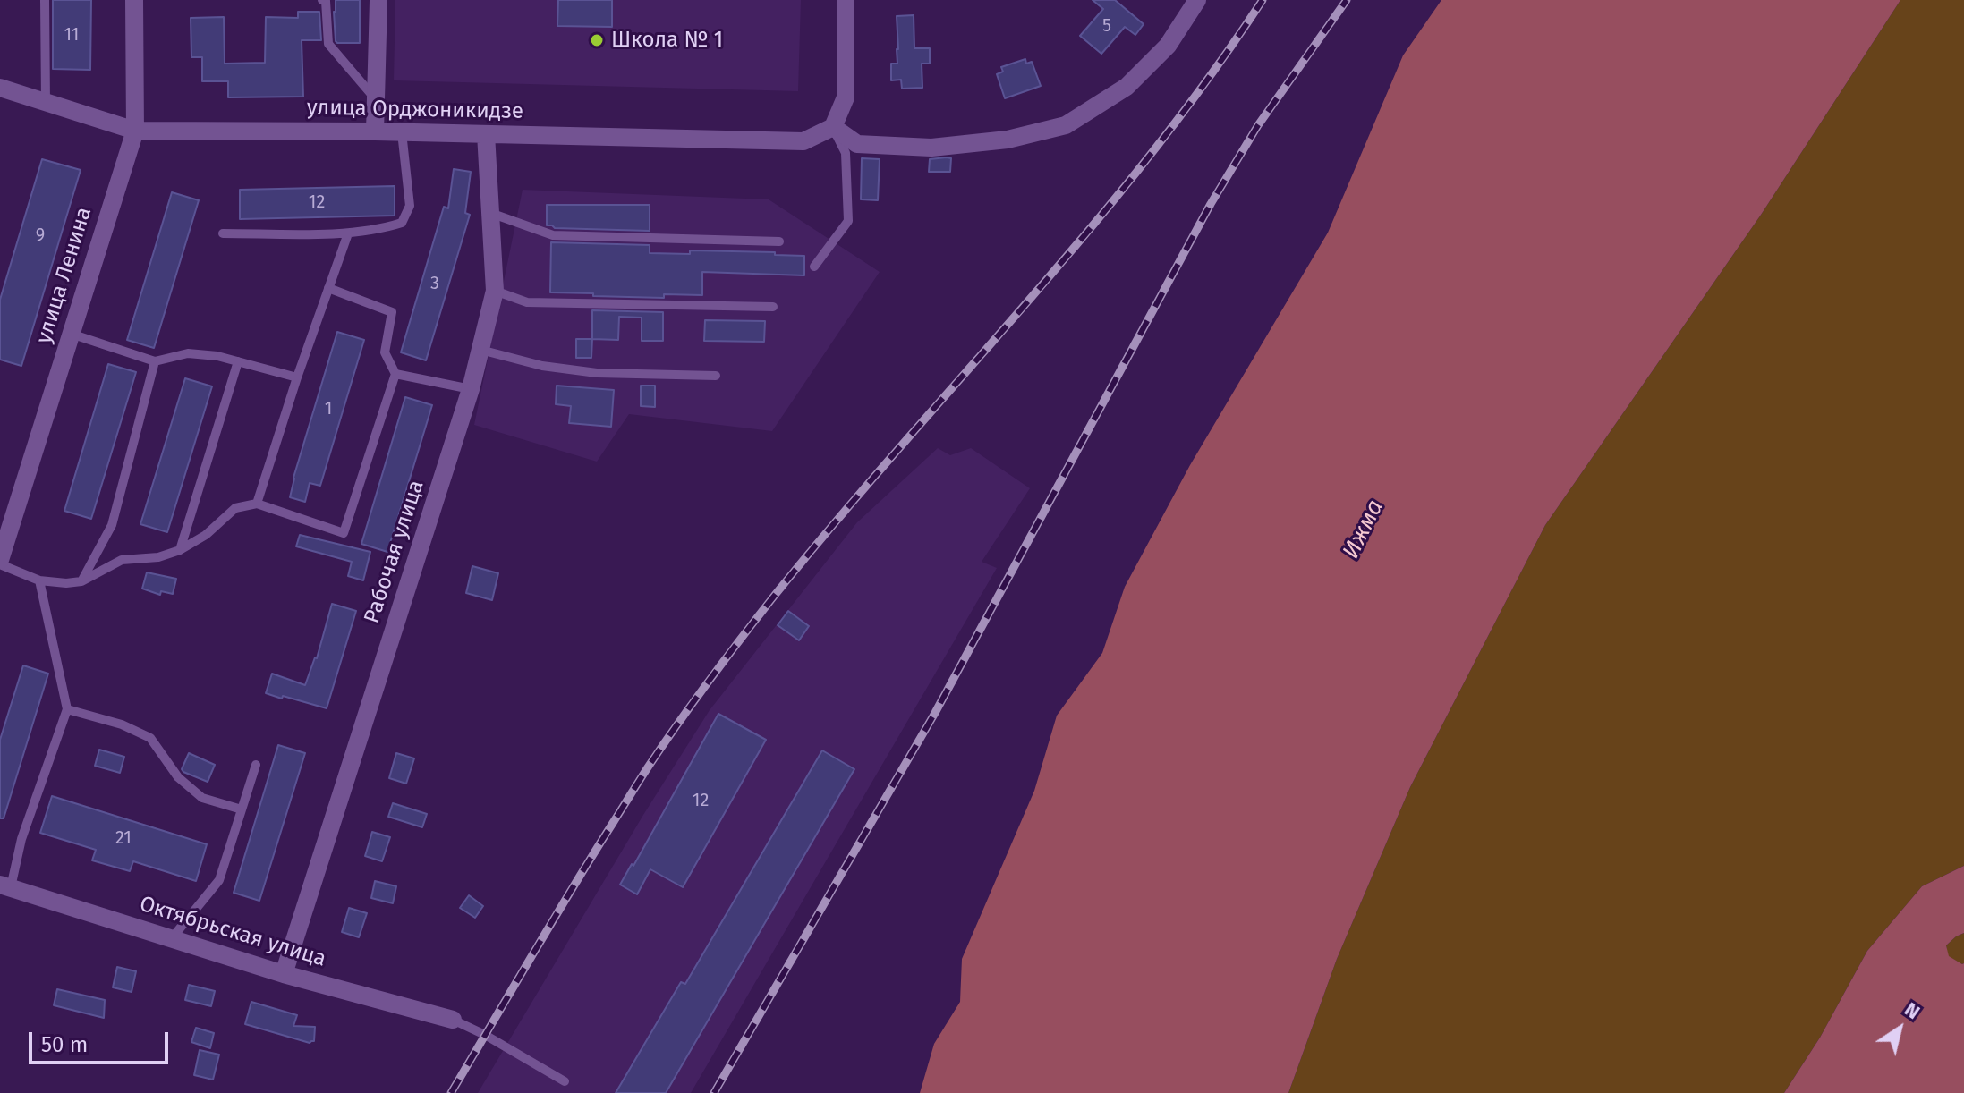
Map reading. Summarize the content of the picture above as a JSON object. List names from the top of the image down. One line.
{"streets":{"street":["улица Орджоникидзе","улица Ленина","Рабочая улица","Октябрьская улица"]},"crossings":[["улица Орджоникидзе","улица Ленина"],["улица Орджоникидзе","Рабочая улица"],["Рабочая улица","Октябрьская улица"]],"water":["Ижма"],"places":["Школа № 1"],"house_numbers":["5","11","12","9","3","1","12","21"],"scale_bar":"50 m","north":"top right"}
